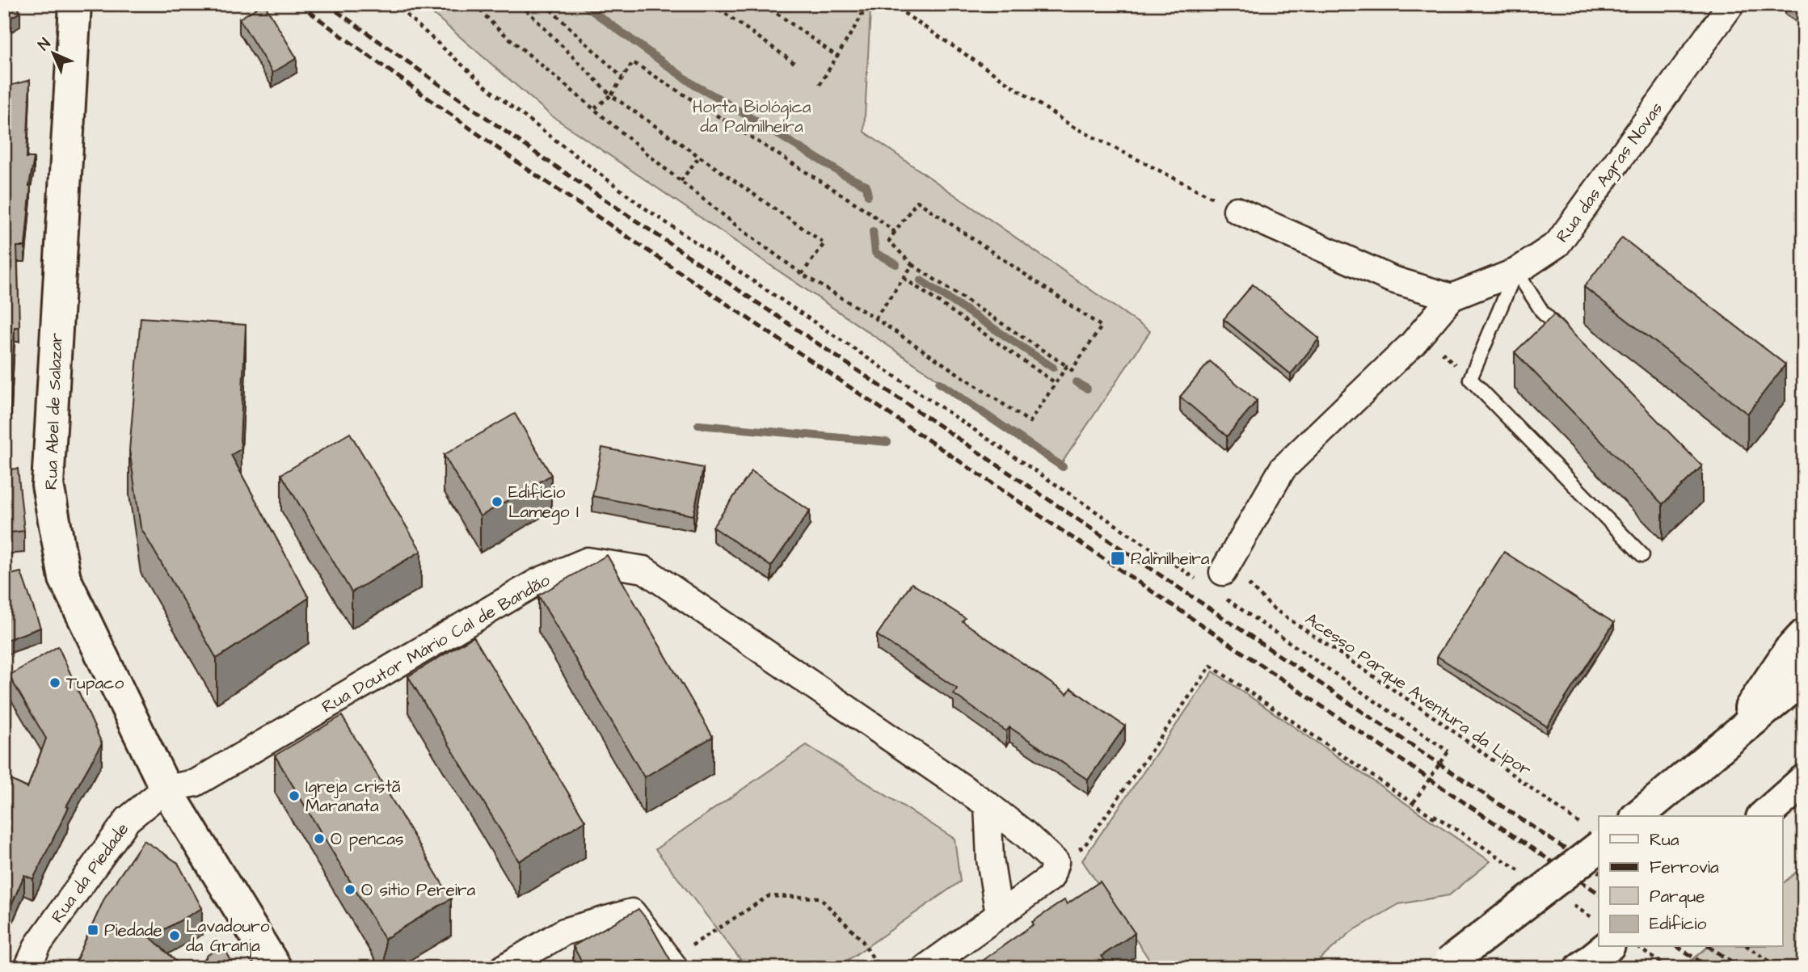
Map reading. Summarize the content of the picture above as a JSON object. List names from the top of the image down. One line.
{"streets":{"main road":["Rua Abel de Salazar"],"street":["Rua das Agras Novas","Rua Doutor Mário Cal de Bandão","Rua da Piedade"],"path":["Acesso Parque Aventura da Lipor"]},"crossings":[["Rua das Agras Novas","Acesso Parque Aventura da Lipor"],["Rua Abel de Salazar","Rua Doutor Mário Cal de Bandão"],["Rua Abel de Salazar","Rua da Piedade"],["Rua Doutor Mário Cal de Bandão","Rua da Piedade"]],"parks":["Horta Biológica da Palmilheira"],"places":{"other":["Edifício Lamego I","Tupaco","Igreja cristã Maranata","O pencas","O sitio Pereira","Lavadouro da Granja"],"transit":["Palmilheira","Piedade"]},"legend":["Rua","Ferrovia","Parque","Edifício"],"north":"top left"}
